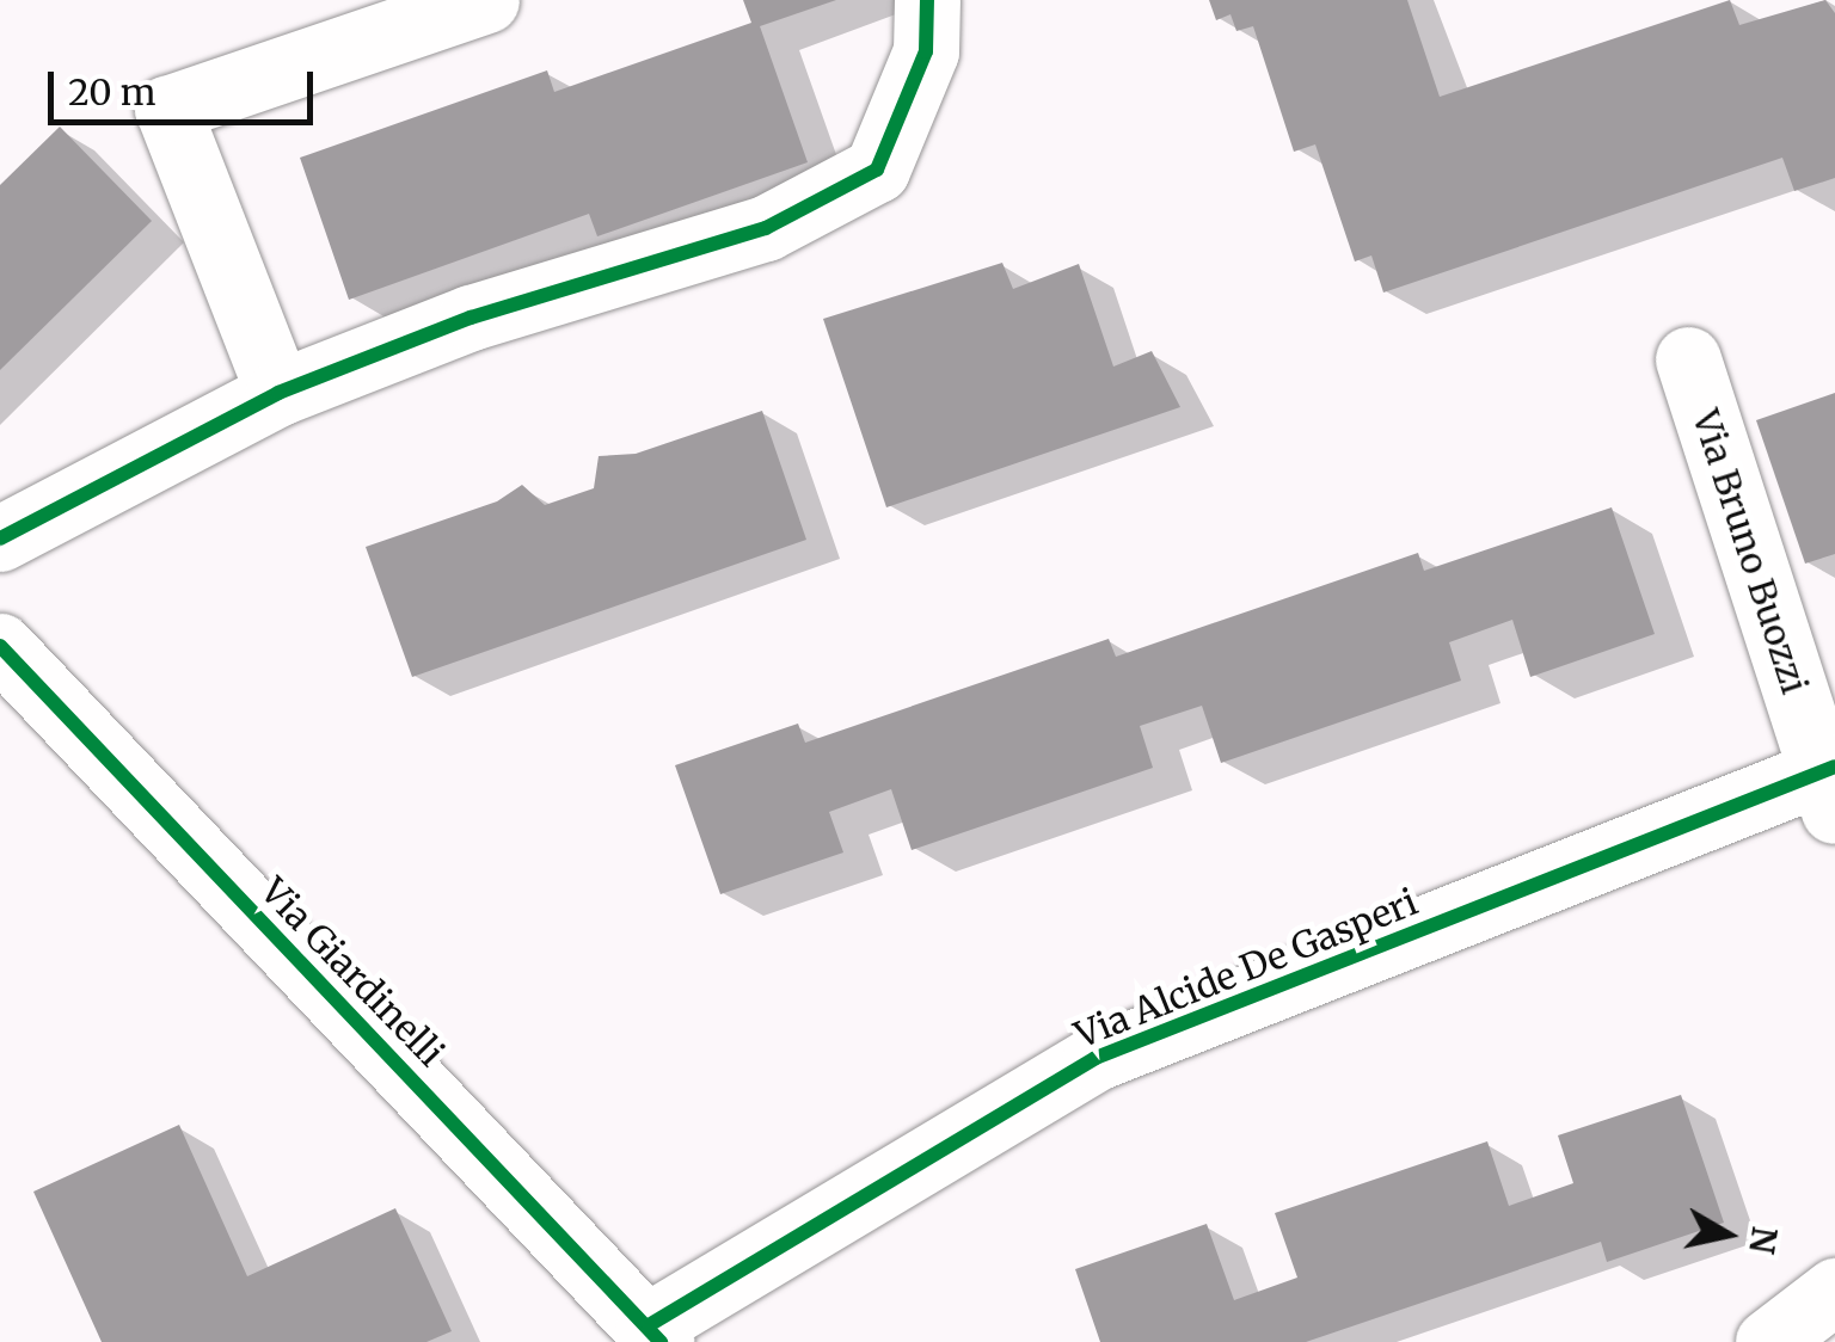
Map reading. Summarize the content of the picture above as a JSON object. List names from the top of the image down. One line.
{"streets":{"street":["Via Bruno Buozzi","Via Alcide De Gasperi","Via Giardinelli"]},"crossings":[["Via Bruno Buozzi","Via Alcide De Gasperi"],["Via Alcide De Gasperi","Via Giardinelli"]],"scale_bar":"20 m","north":"right"}
